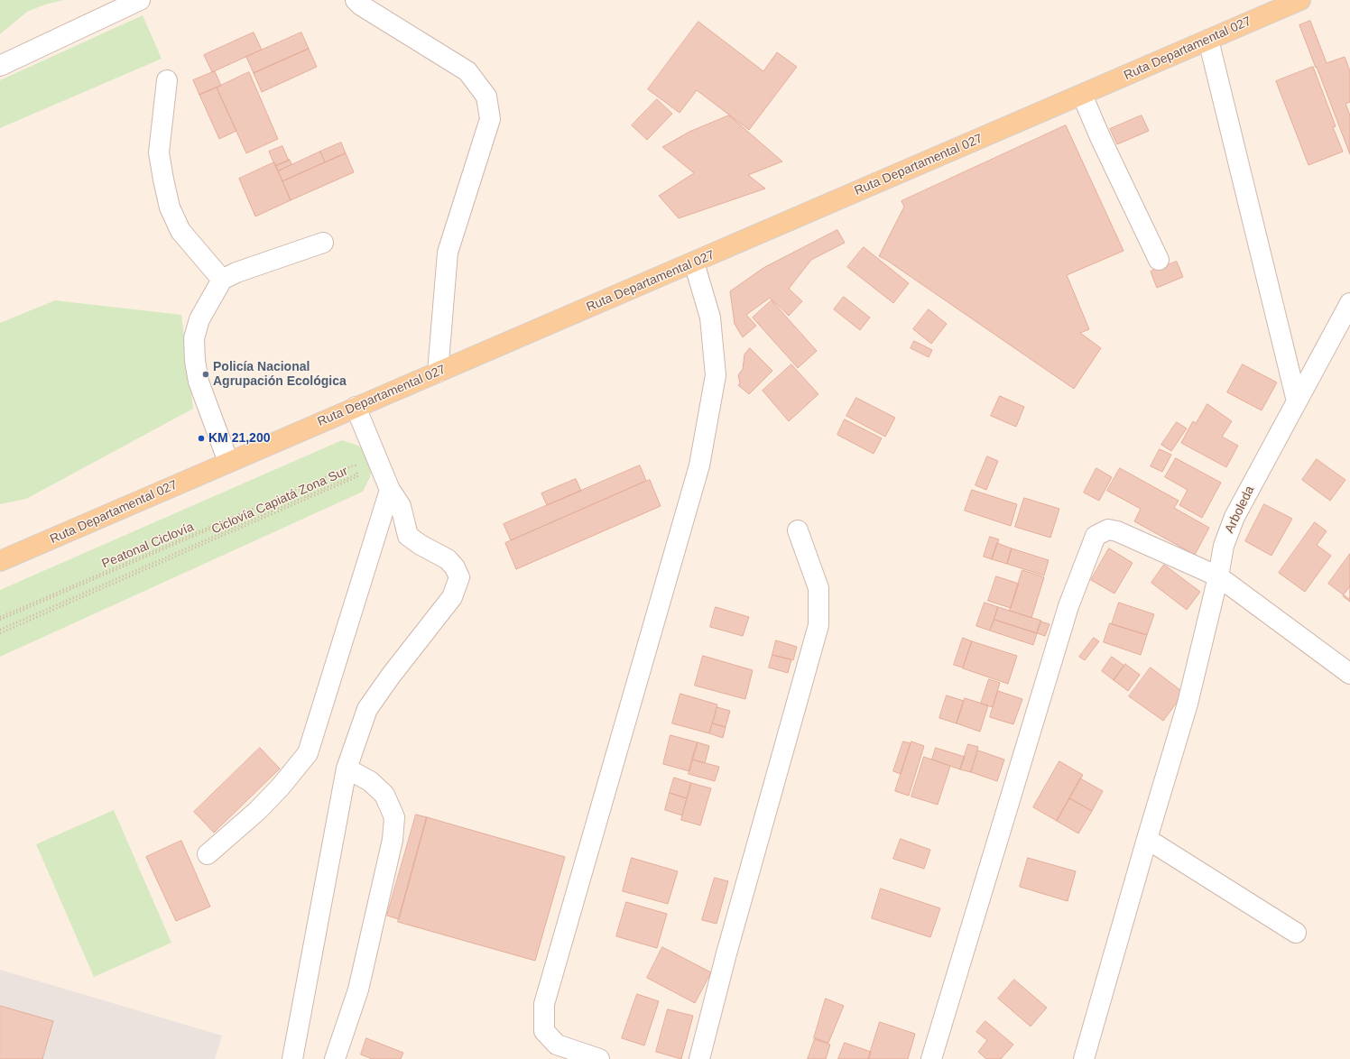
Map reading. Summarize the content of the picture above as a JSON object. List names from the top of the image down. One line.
{"streets":{"main road":["Ruta Departamental 027"],"street":["Arboleda"],"path":["Ciclovía Capiatá Zona Sur","Peatonal Ciclovía"]},"crossings":[["Ciclovía Capiatá Zona Sur","Peatonal Ciclovía"]],"places":["Policía Nacional Agrupación Ecológica","KM 21,200"]}
